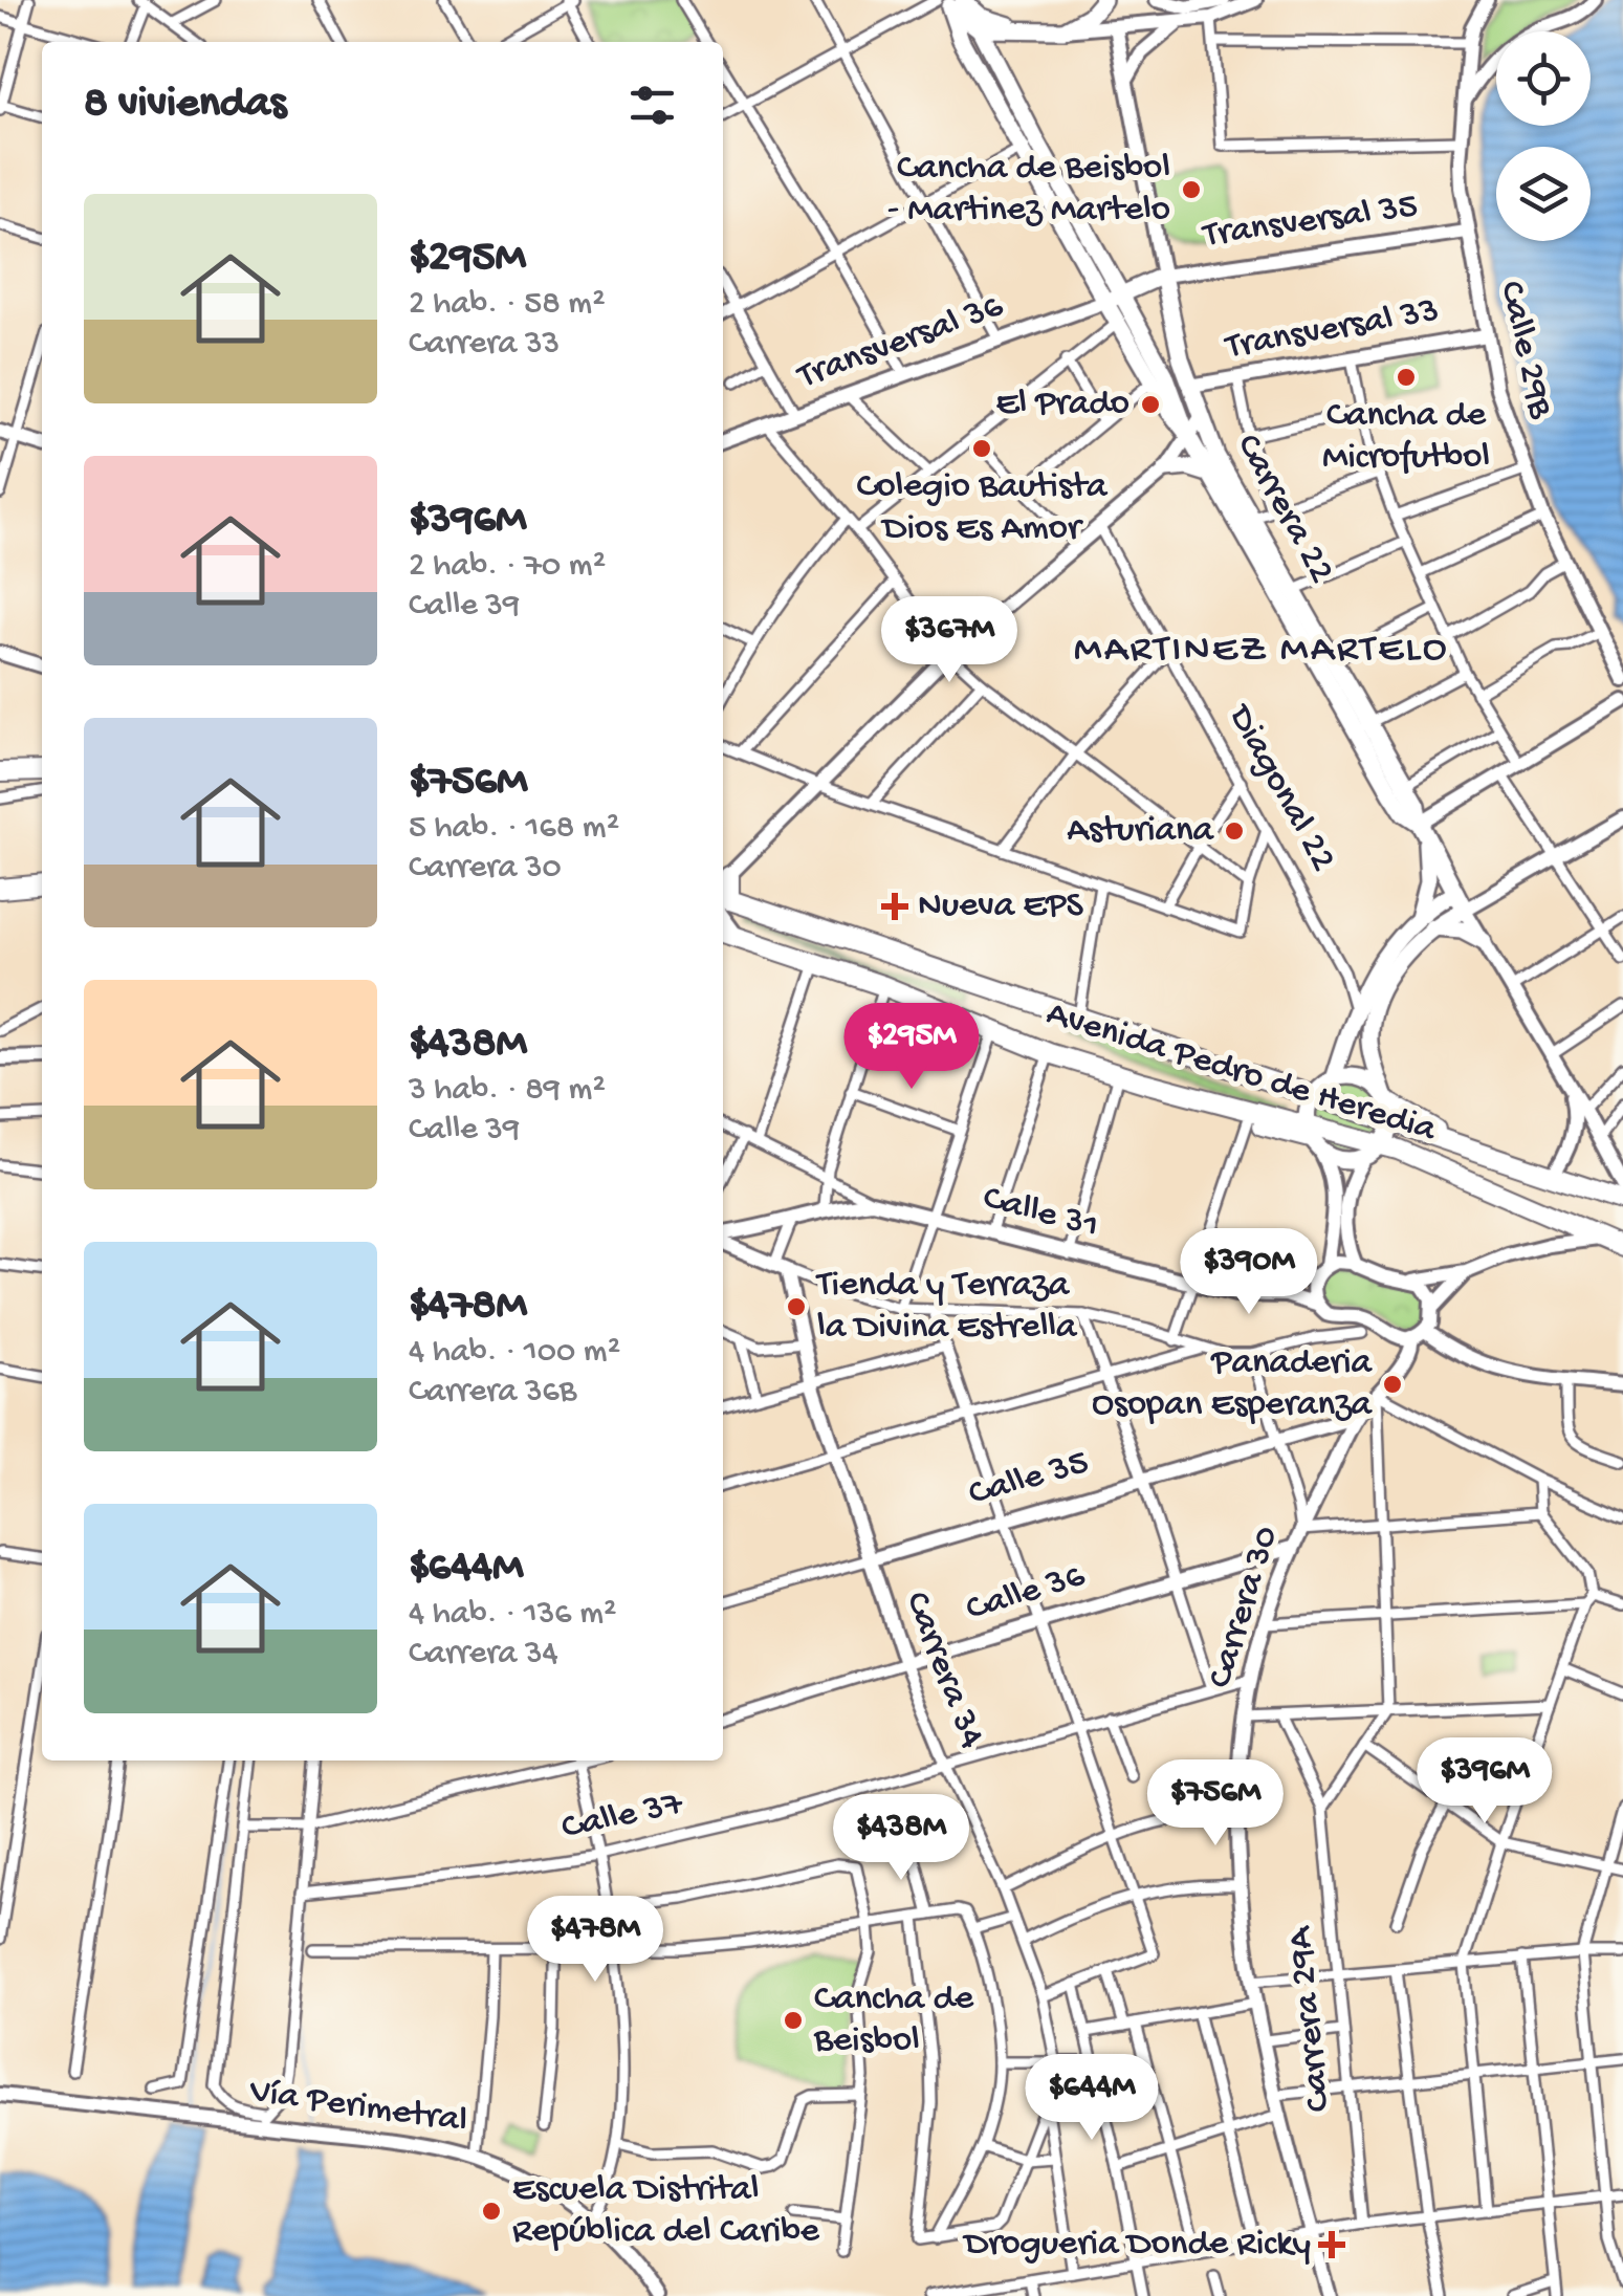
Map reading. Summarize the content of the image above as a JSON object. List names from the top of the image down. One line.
{"streets":{"highway":["Avenida Pedro de Heredia"],"main road":["Carrera 22"],"street":["Transversal 35","Transversal 33","Transversal 36","Calle 29B","Diagonal 22","Calle 31","Calle 35","Calle 36","Carrera 30","Carrera 34","Calle 37","Carrera 29A","Vía Perimetral"]},"crossings":[["Transversal 35","Calle 29B"],["Transversal 35","Carrera 22"],["Transversal 33","Calle 29B"],["Transversal 33","Carrera 22"],["Transversal 36","Carrera 22"],["Carrera 22","Avenida Pedro de Heredia"],["Calle 31","Carrera 30"],["Calle 35","Carrera 30"],["Calle 35","Carrera 34"],["Calle 36","Carrera 30"],["Calle 36","Carrera 34"],["Carrera 30","Calle 37"],["Carrera 34","Calle 37"]],"districts":["MARTINEZ MARTELO"],"places":{"other":["Cancha de Beisbol - Martinez Martelo","Cancha de Microfutbol","El Prado","Colegio Bautista Dios Es Amor","Asturiana","Tienda y Terraza la Divina Estrella","Panaderia Osopan Esperanza","Cancha de Beisbol","Escuela Distrital República del Caribe"],"health":["Nueva EPS","Drogueria Donde Ricky"]},"page":{"heading":"8 viviendas","list":[{"name":"$295M","note":"2 hab. · 58 m² · Carrera 33"},{"name":"$396M","note":"2 hab. · 70 m² · Calle 39"},{"name":"$756M","note":"5 hab. · 168 m² · Carrera 30"},{"name":"$438M","note":"3 hab. · 89 m² · Calle 39"},{"name":"$478M","note":"4 hab. · 100 m² · Carrera 36B"},{"name":"$644M","note":"4 hab. · 136 m² · Carrera 34"}],"price":["$367M","$295M","$390M","$396M","$756M","$438M","$478M","$644M"]}}
